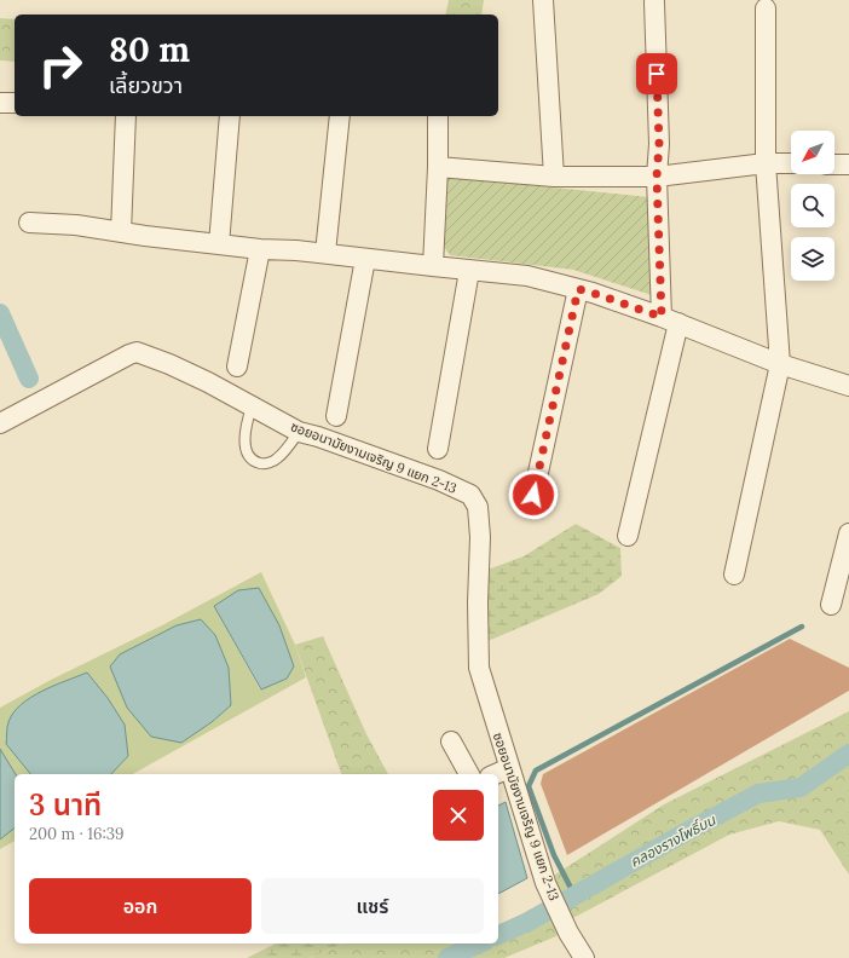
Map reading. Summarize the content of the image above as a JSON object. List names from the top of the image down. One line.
{"streets":{"street":["ซอยอนามัยงามเจริญ 9 แยก 2-13"]},"water":["คลองรางโพธิ์บน"],"north":"bottom left","page":{"turn":["80 m","เลี้ยวขวา"],"heading":["3 นาที","200 m · 16:39"],"buttons":["ออก","แชร์"]}}
